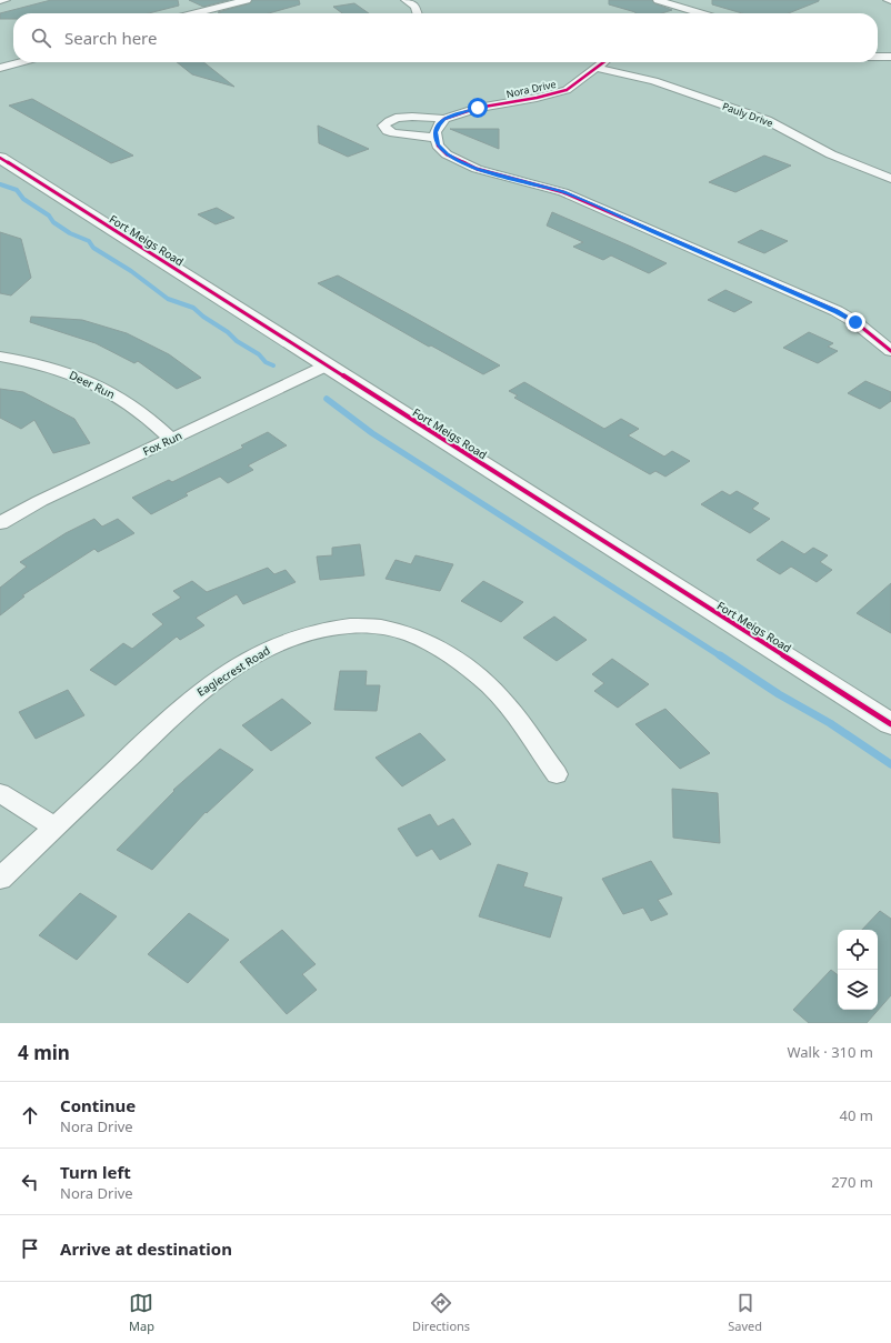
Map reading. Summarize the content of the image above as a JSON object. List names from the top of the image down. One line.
{"streets":{"street":["Nora Drive","Pauly Drive","Fort Meigs Road","Deer Run","Fox Run","Eaglecrest Road"]},"crossings":[["Nora Drive","Pauly Drive"],["Fort Meigs Road","Fox Run"],["Deer Run","Fox Run"]],"page":{"search":"Search here","heading":["4 min","Walk · 310 m"],"list":[["Continue","Nora Drive","40 m"],["Turn left","Nora Drive","270 m"],"Arrive at destination"],"nav":["Map","Directions","Saved"]}}
